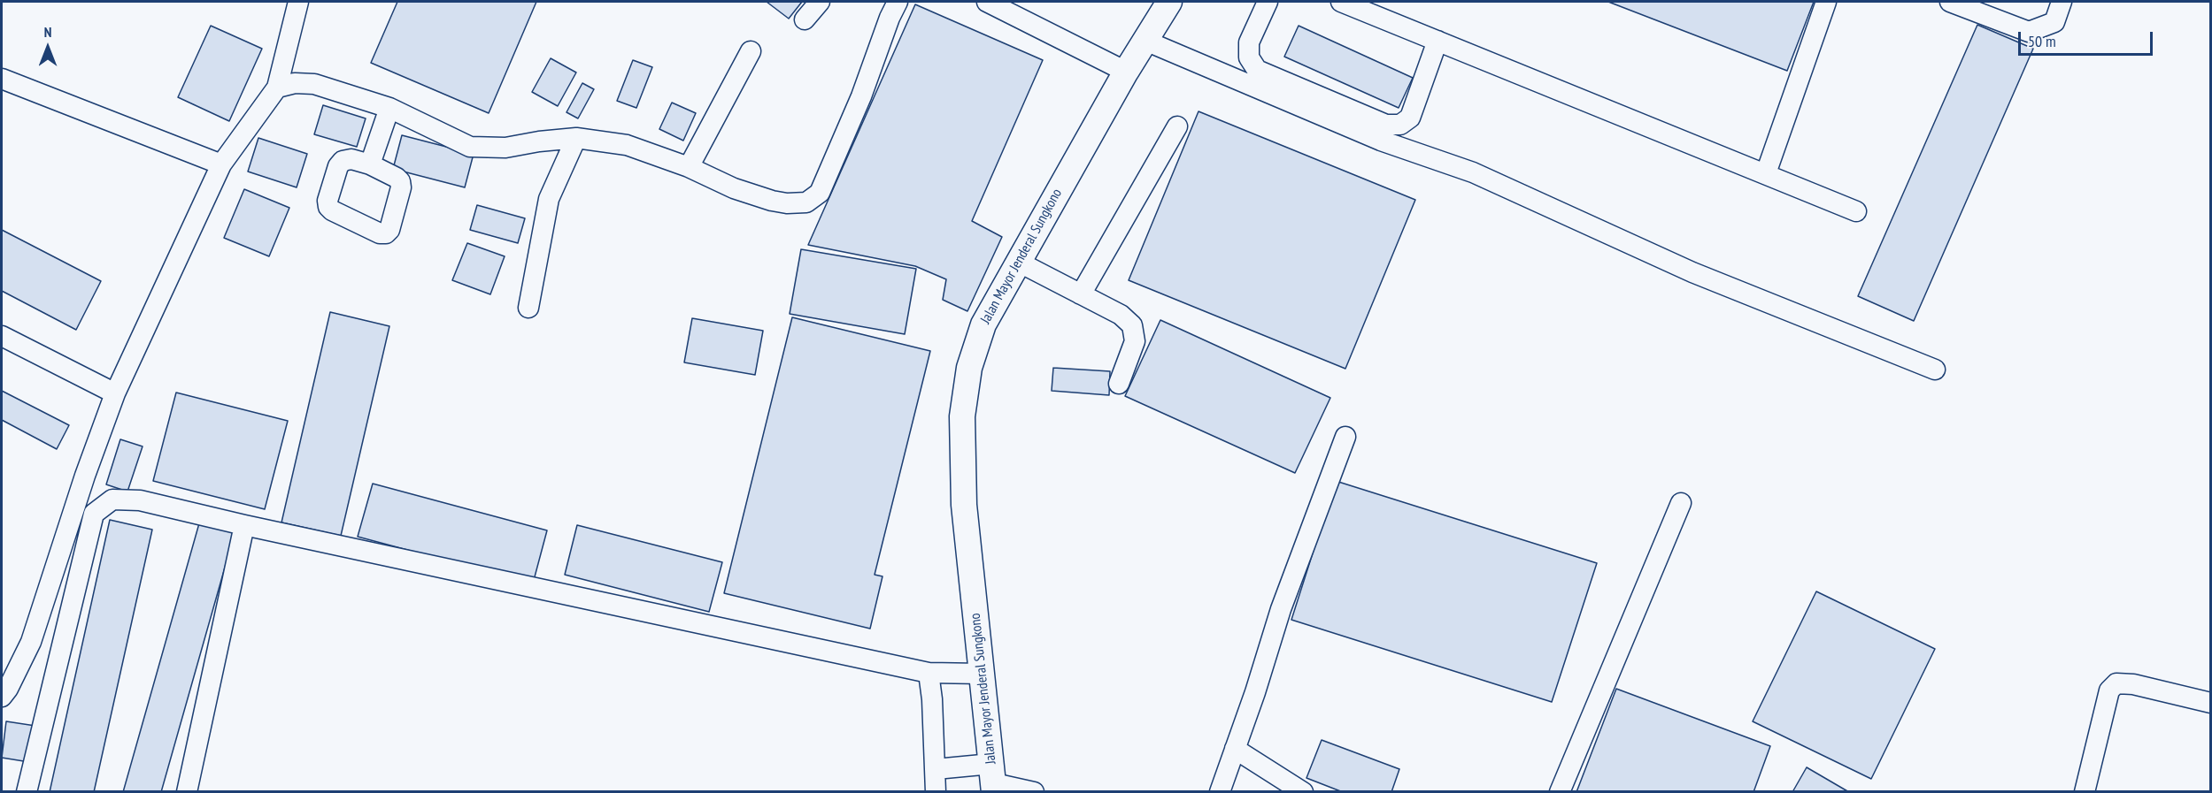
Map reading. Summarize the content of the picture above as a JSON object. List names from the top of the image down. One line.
{"streets":{"main road":["Jalan Mayor Jenderal Sungkono"]},"scale_bar":"50 m","north":"top"}
